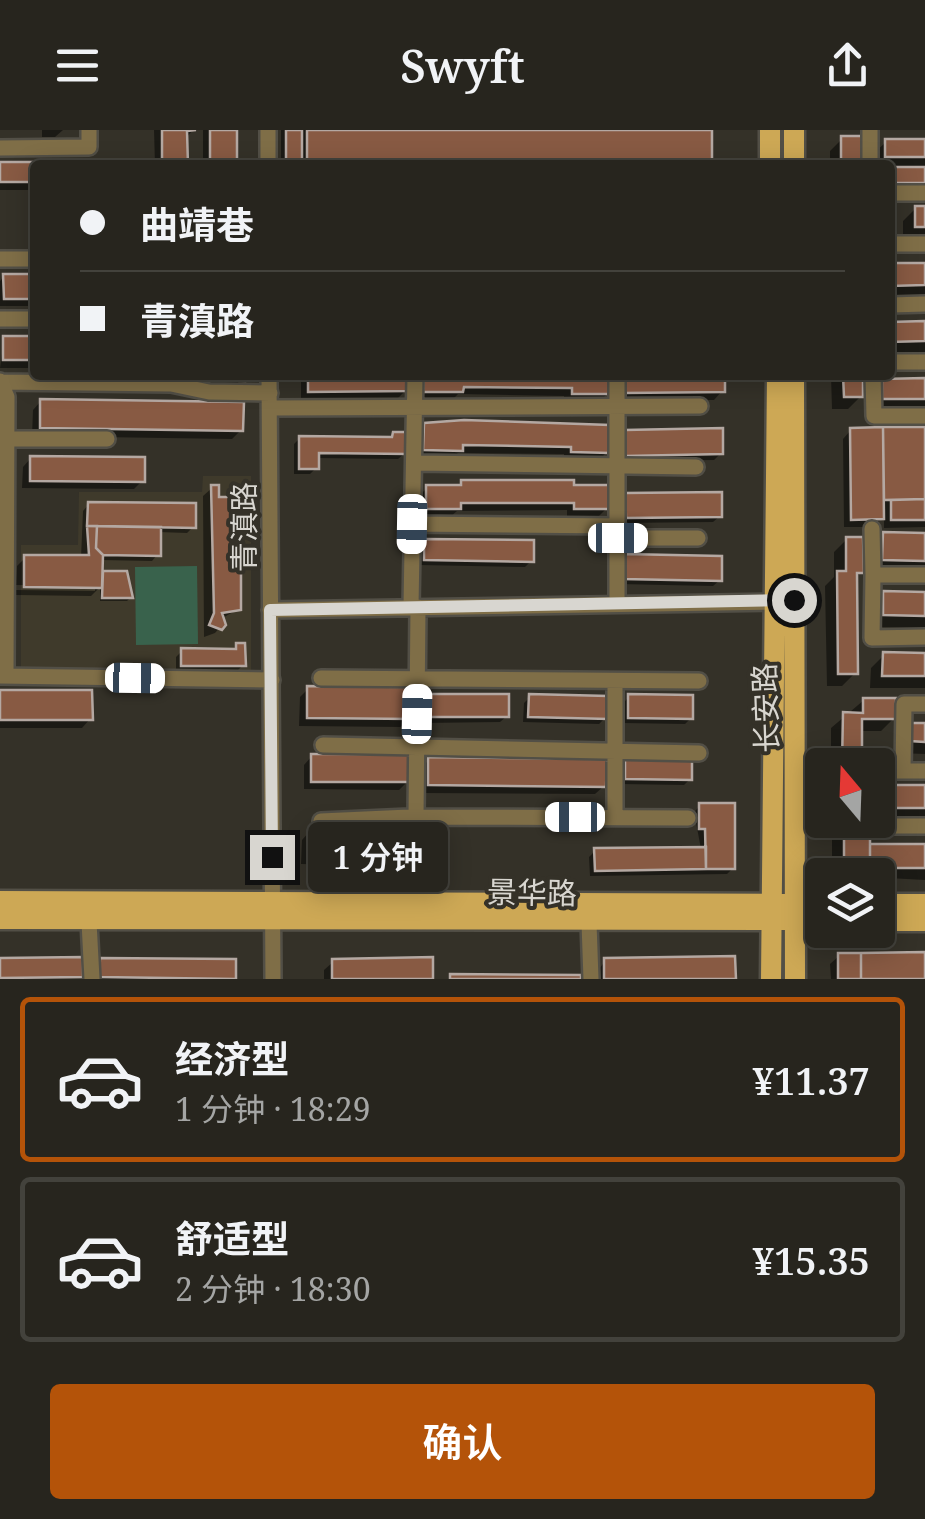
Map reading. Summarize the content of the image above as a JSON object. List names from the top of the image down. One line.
{"streets":{"main road":["长安路","景华路"],"street":["青滇路"]},"crossings":[["青滇路","景华路"],["长安路","景华路"]],"north":"top","page":{"header":"Swyft","banner":["曲靖巷","青滇路"],"bubble":"1 分钟","list":[{"name":"经济型","note":"1 分钟 · 18:29","value":"¥11.37"},{"name":"舒适型","note":"2 分钟 · 18:30","value":"¥15.35"}],"buttons":"确认"}}
